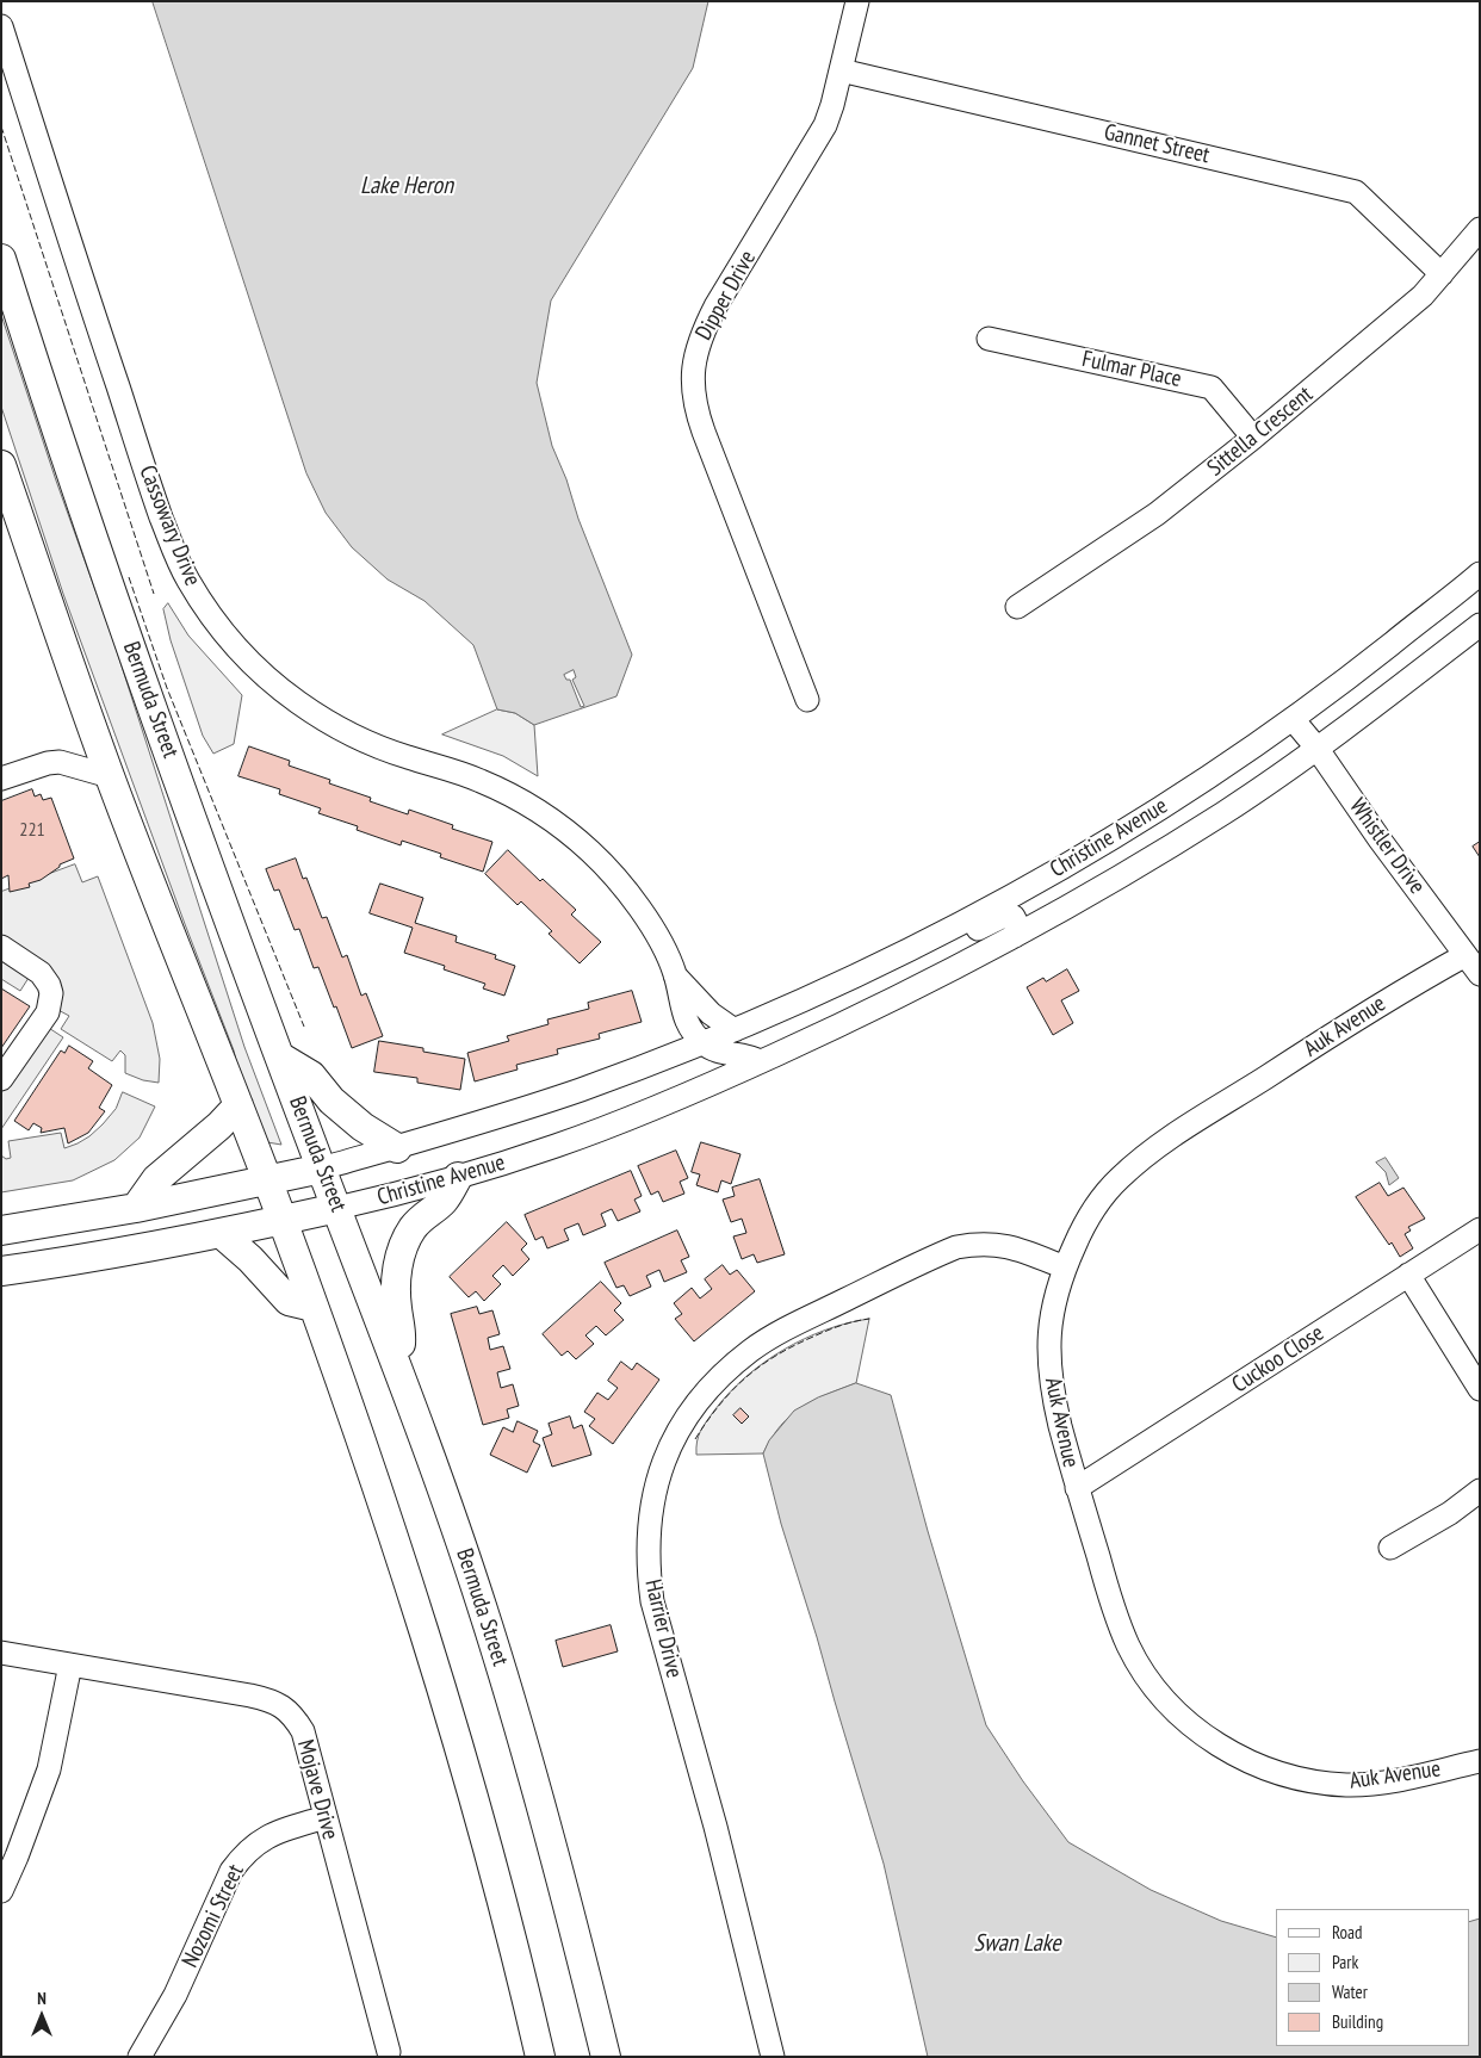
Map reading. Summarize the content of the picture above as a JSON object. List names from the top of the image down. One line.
{"streets":{"main road":["Bermuda Street","Christine Avenue"],"street":["Gannet Street","Dipper Drive","Fulmar Place","Sittella Crescent","Cassowary Drive","Whistler Drive","Auk Avenue","Cuckoo Close","Harrier Drive","Mojave Drive","Nozomi Street"]},"crossings":[["Gannet Street","Dipper Drive"],["Gannet Street","Sittella Crescent"],["Fulmar Place","Sittella Crescent"],["Cassowary Drive","Christine Avenue"],["Bermuda Street","Christine Avenue"],["Christine Avenue","Whistler Drive"],["Whistler Drive","Auk Avenue"],["Auk Avenue","Cuckoo Close"],["Auk Avenue","Harrier Drive"],["Mojave Drive","Nozomi Street"]],"water":["Lake Heron","Swan Lake"],"house_numbers":["221"],"legend":["Road","Park","Water","Building"],"north":"top"}
